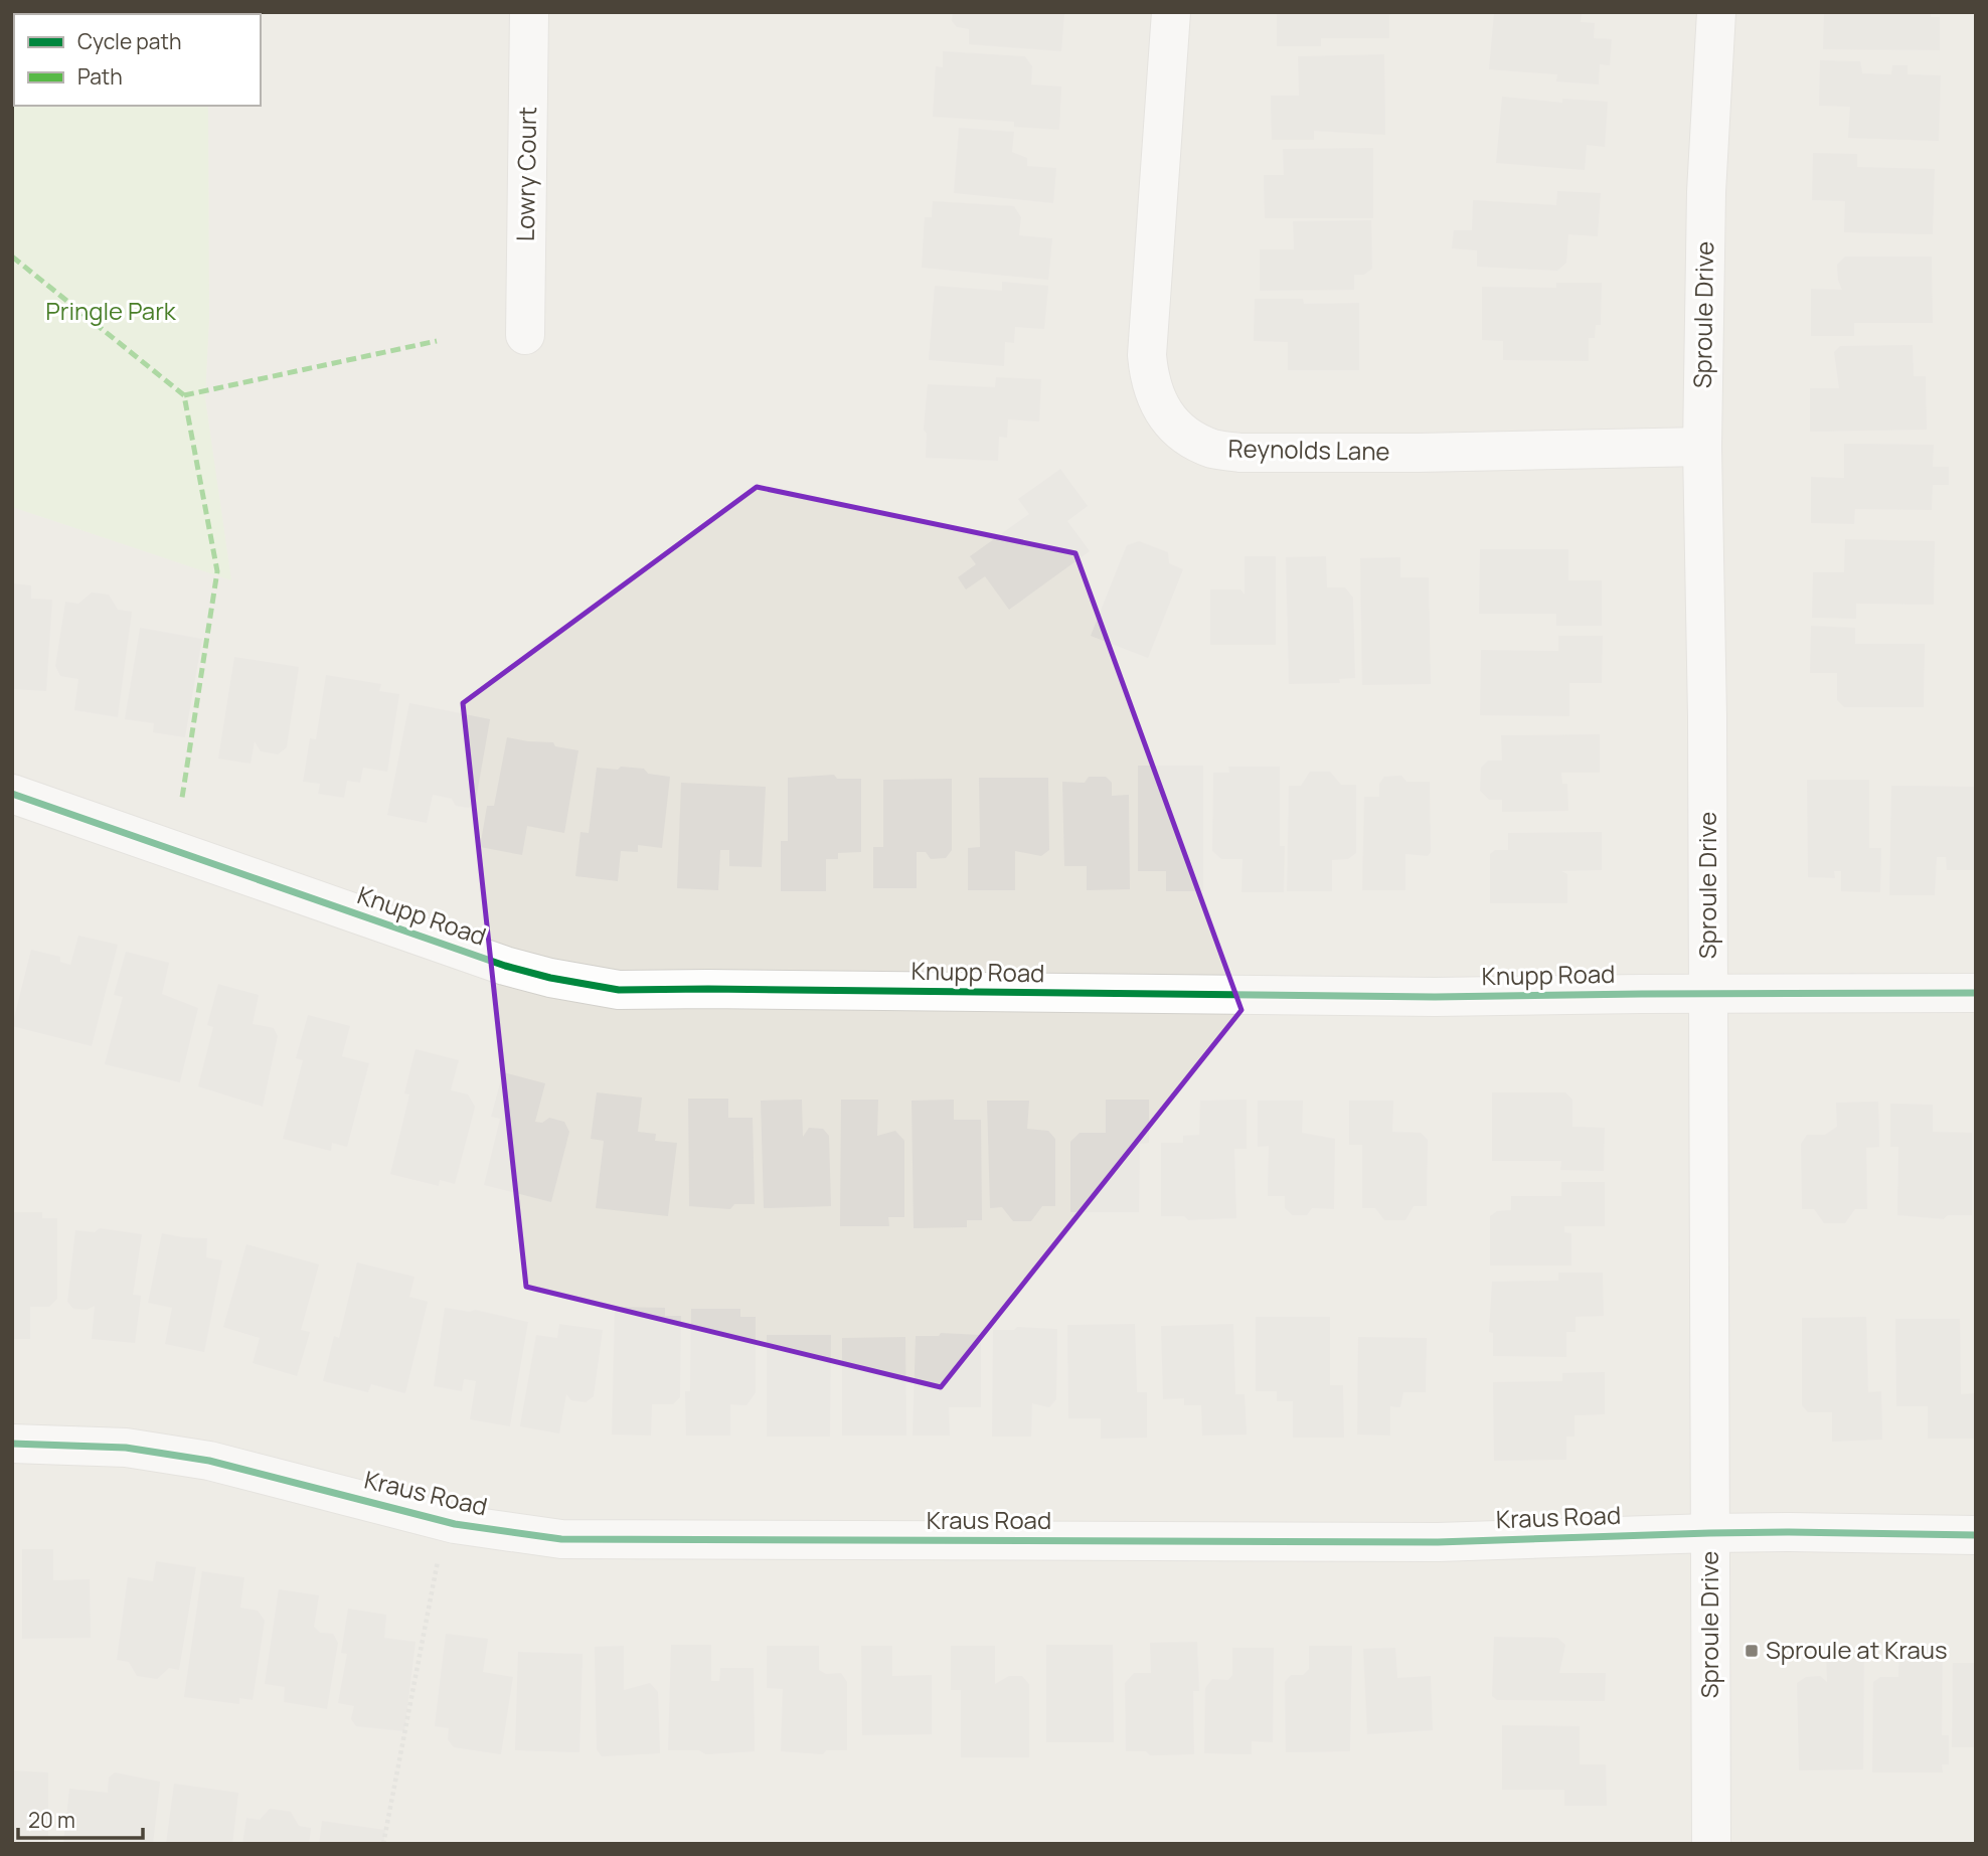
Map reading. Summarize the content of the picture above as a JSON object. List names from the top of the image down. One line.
{"streets":{"street":["Lowry Court","Sproule Drive","Reynolds Lane","Knupp Road","Kraus Road"]},"crossings":[["Sproule Drive","Reynolds Lane"],["Sproule Drive","Knupp Road"],["Sproule Drive","Kraus Road"]],"parks":["Pringle Park"],"places":{"transit":["Sproule at Kraus"]},"legend":["Cycle path","Path"],"scale_bar":"20 m"}
